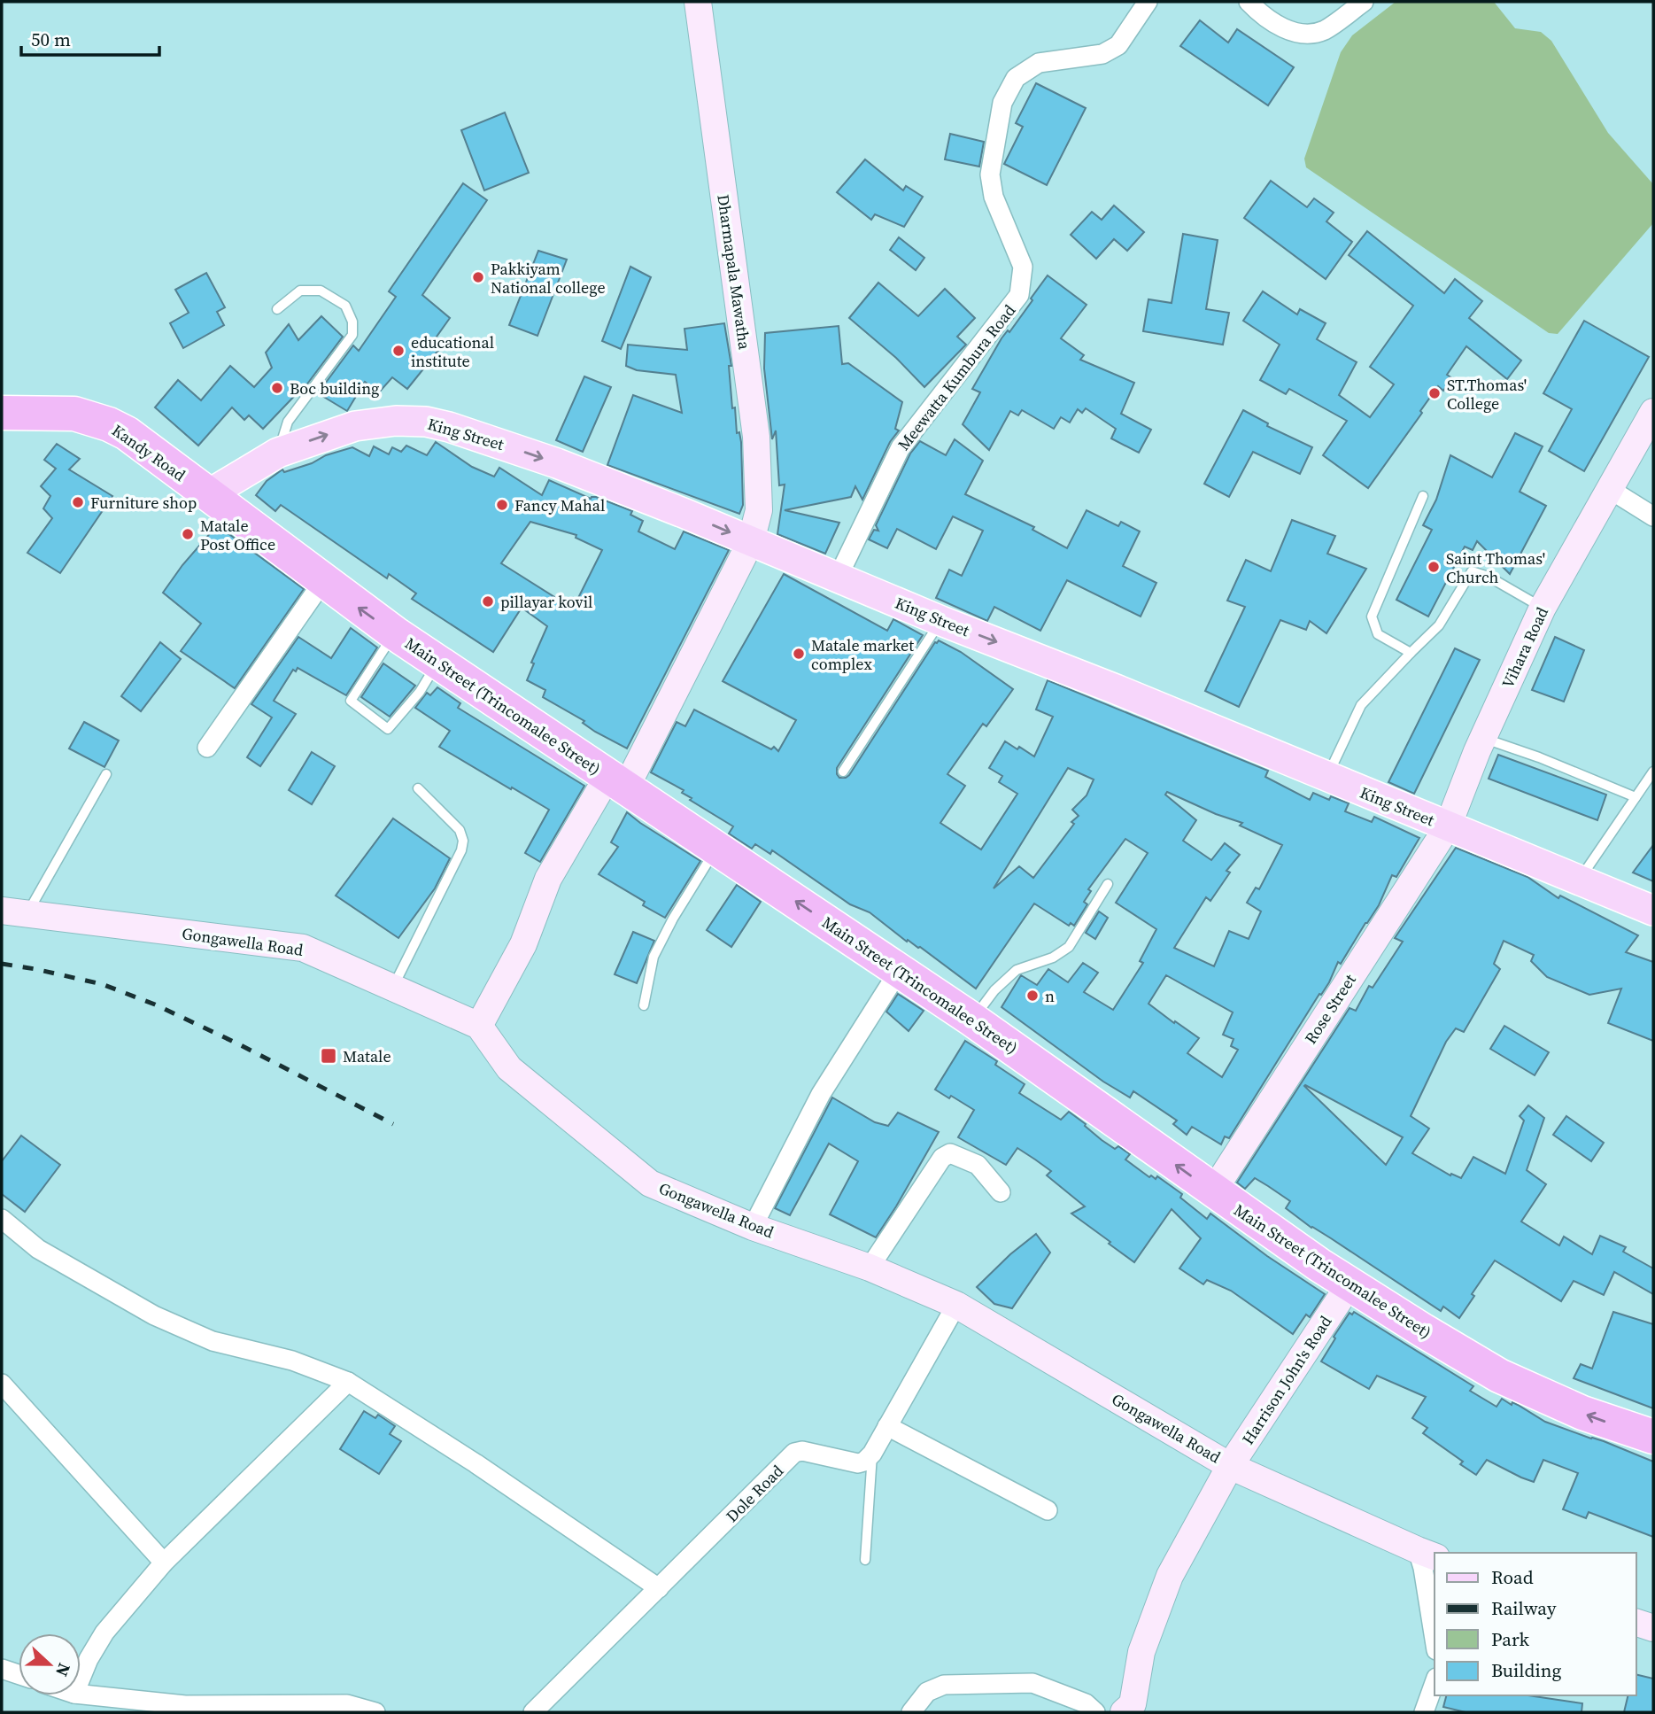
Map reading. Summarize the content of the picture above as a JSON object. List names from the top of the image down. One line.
{"streets":{"highway":["Kandy Road","Main Street (Trincomalee Street)"],"main road":["King Street"],"street":["Dharmapala Mawatha","Meewatta Kumbura Road","Vihara Road","Gongawella Road","Rose Street","Harrison John's Road","Dole Road"]},"crossings":[["Dharmapala Mawatha","King Street"],["Dharmapala Mawatha","Main Street (Trincomalee Street)"],["Dharmapala Mawatha","Gongawella Road"],["Meewatta Kumbura Road","King Street"],["King Street","Kandy Road"],["King Street","Vihara Road"],["King Street","Main Street (Trincomalee Street)"],["King Street","Rose Street"],["Kandy Road","Main Street (Trincomalee Street)"],["Vihara Road","Rose Street"],["Main Street (Trincomalee Street)","Rose Street"],["Main Street (Trincomalee Street)","Harrison John's Road"],["Gongawella Road","Harrison John's Road"]],"one_way":["King Street","Main Street (Trincomalee Street)"],"places":{"other":["Pakkiyam National college","educational institute","Boc building","ST.Thomas' College","Furniture shop","Fancy Mahal","Matale Post Office","Saint Thomas' Church","pillayar kovil","Matale market complex","n"],"transit":["Matale"]},"legend":["Road","Railway","Park","Building"],"scale_bar":"50 m","north":"right"}
